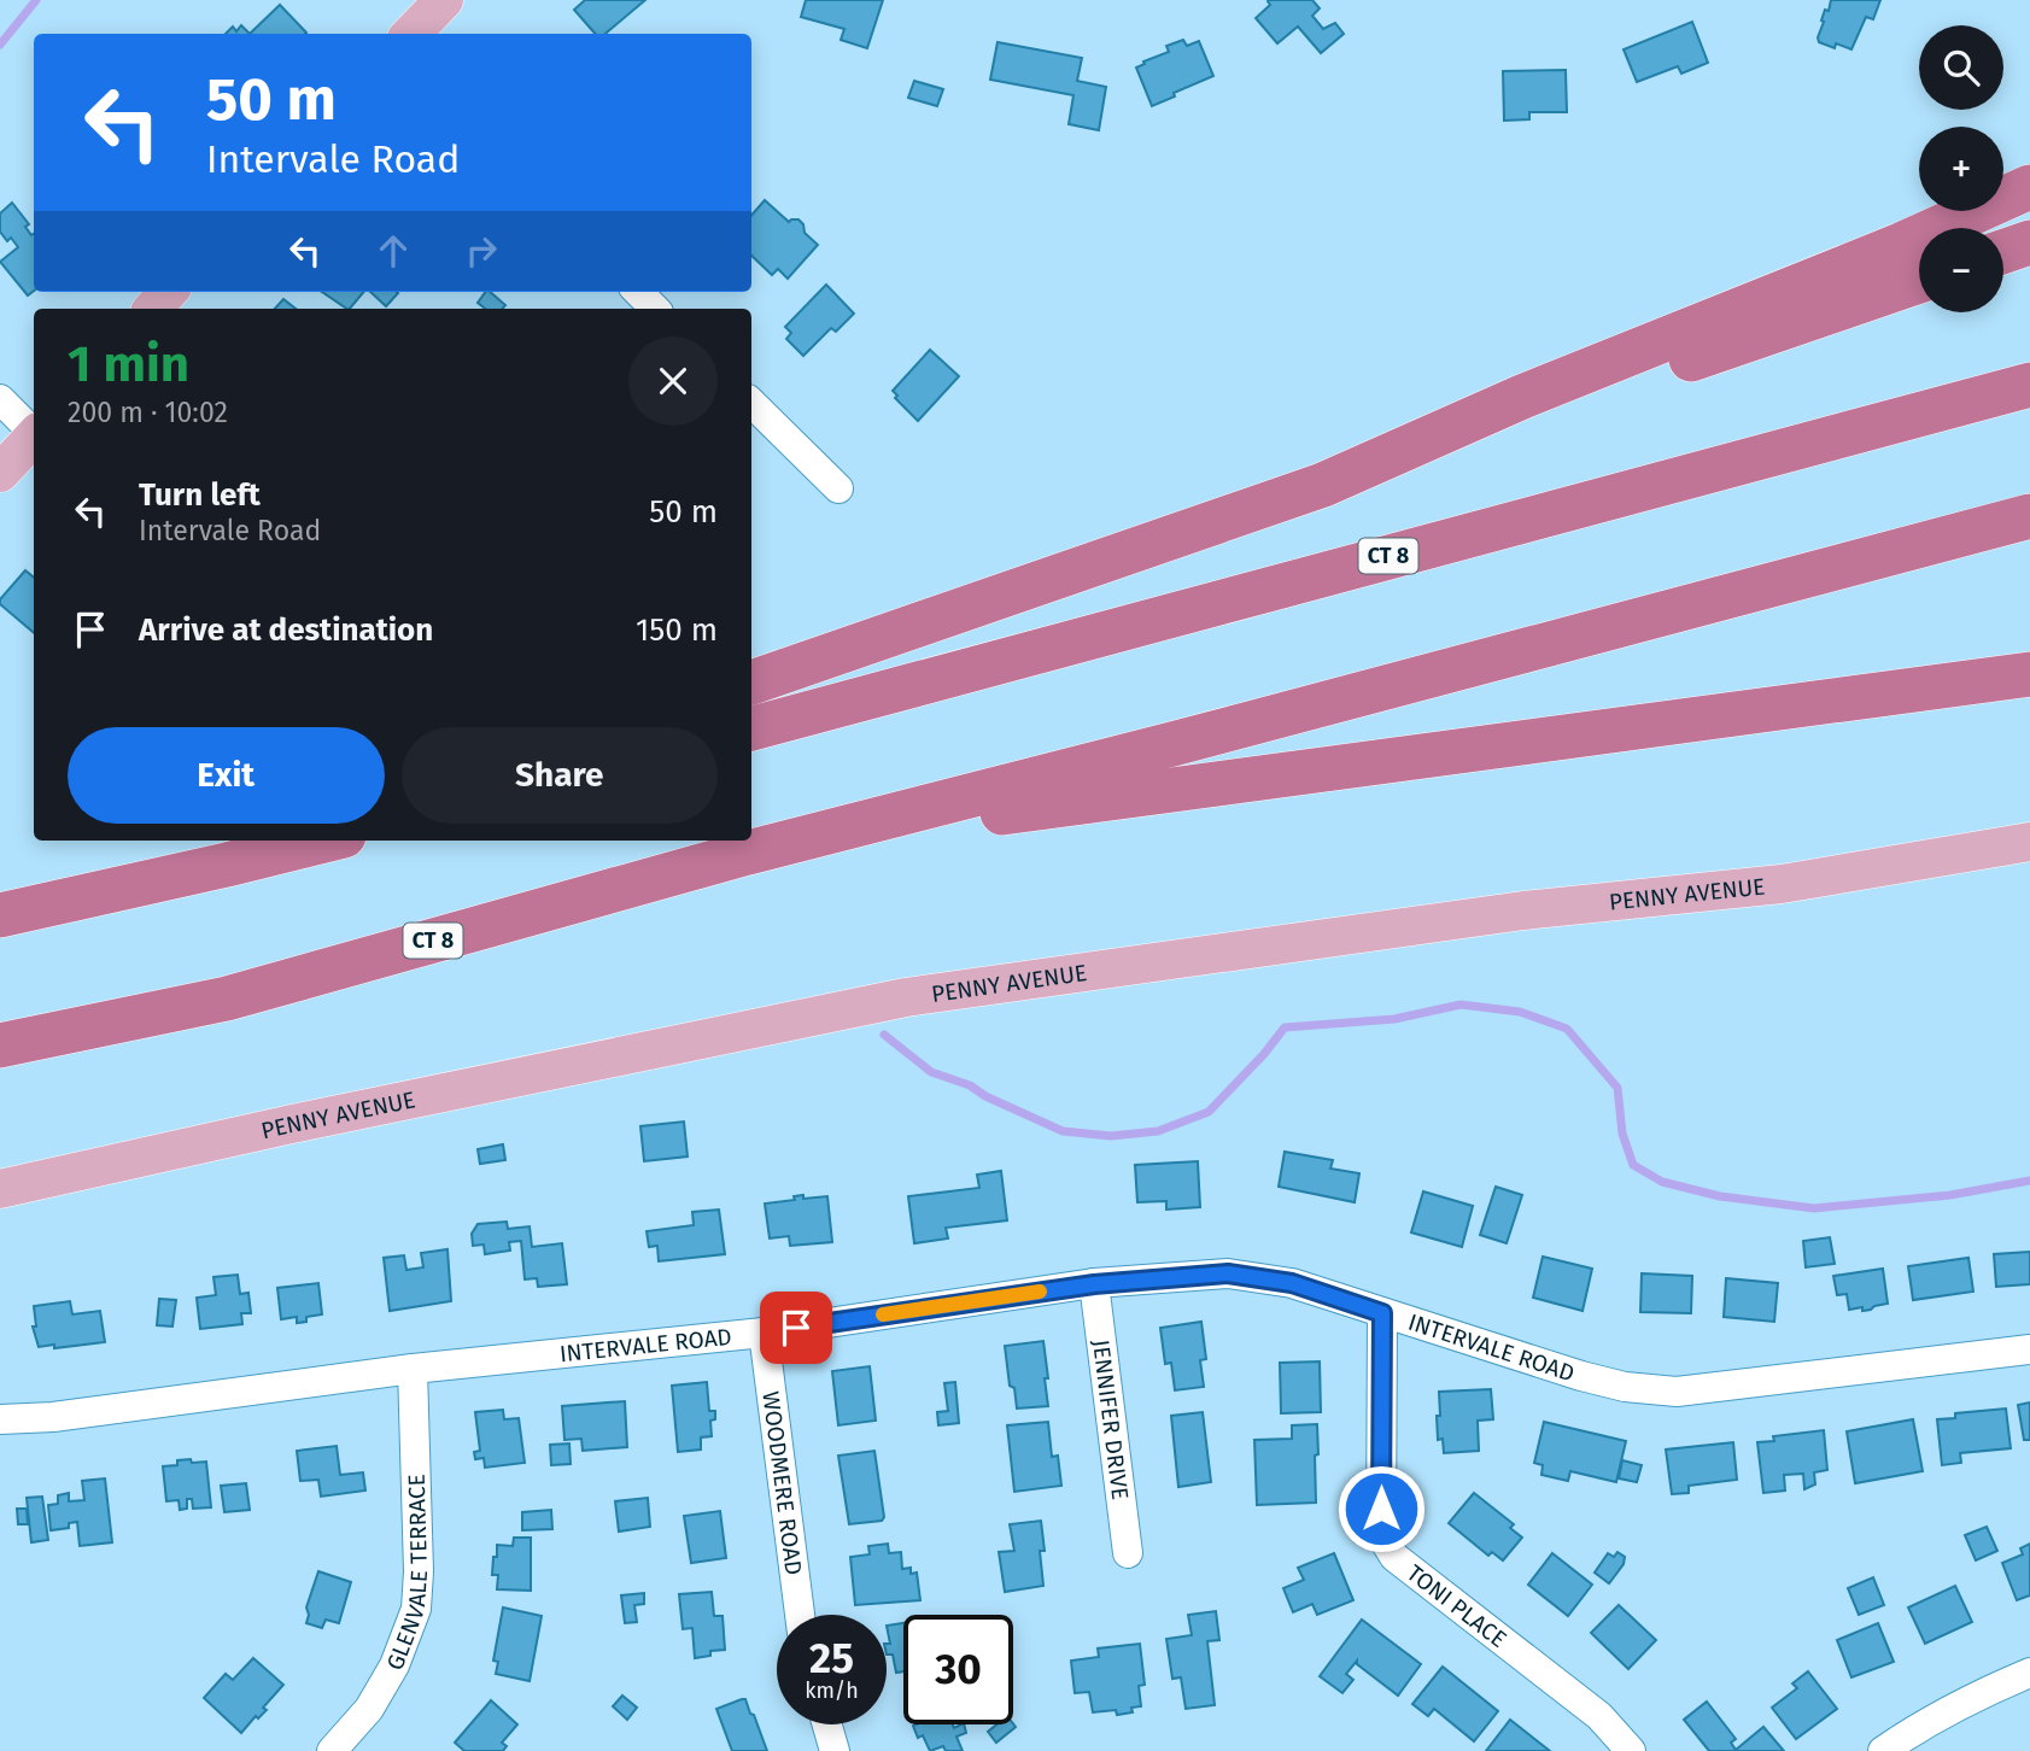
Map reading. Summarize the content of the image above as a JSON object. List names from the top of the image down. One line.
{"streets":{"highway":["CT 8"],"main road":["PENNY AVENUE"],"street":["INTERVALE ROAD","JENNIFER DRIVE","WOODMERE ROAD","GLENVALE TERRACE","TONI PLACE"]},"crossings":[["INTERVALE ROAD","JENNIFER DRIVE"],["INTERVALE ROAD","WOODMERE ROAD"],["INTERVALE ROAD","GLENVALE TERRACE"],["INTERVALE ROAD","TONI PLACE"]],"page":{"map_buttons":["+","−"],"turn":["50 m","Intervale Road"],"heading":["1 min","200 m · 10:02"],"list":[{"name":"Turn left","note":"Intervale Road","value":"50 m"},{"name":"Arrive at destination","value":"150 m"}],"buttons":["Exit","Share"],"speed":"25 km/h","limit":"30"}}
